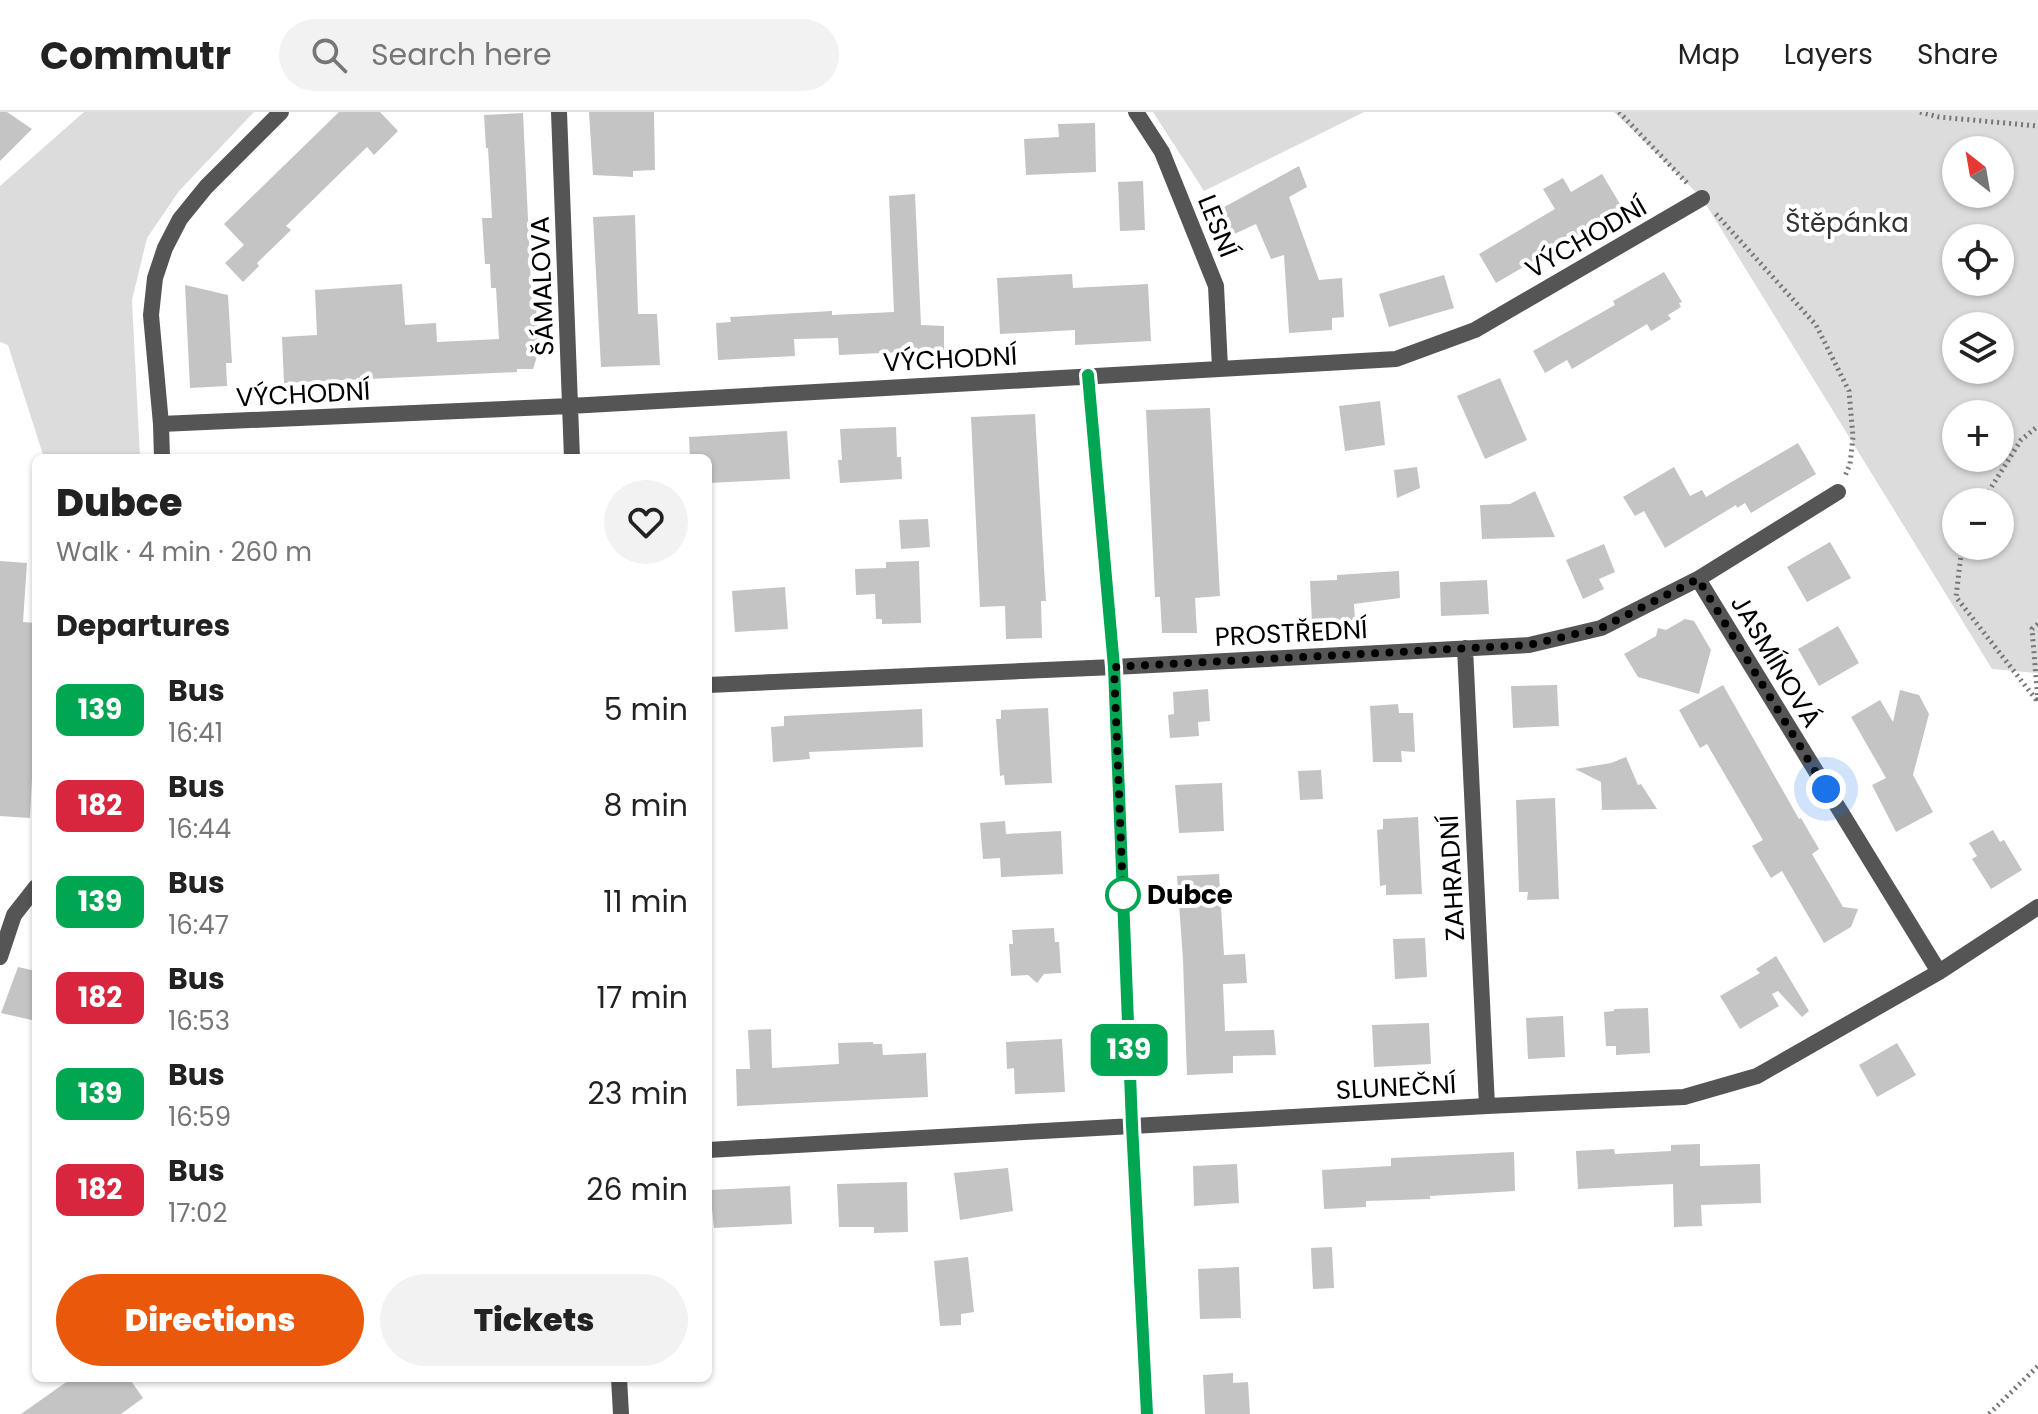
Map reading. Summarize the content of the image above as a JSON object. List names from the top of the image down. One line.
{"streets":{"street":["LESNÍ","VÝCHODNÍ","ŠÁMALOVA","PROSTŘEDNÍ","JASMÍNOVÁ","ZAHRADNÍ","SLUNEČNÍ"]},"crossings":[["LESNÍ","VÝCHODNÍ"],["VÝCHODNÍ","ŠÁMALOVA"],["PROSTŘEDNÍ","JASMÍNOVÁ"],["PROSTŘEDNÍ","ZAHRADNÍ"],["JASMÍNOVÁ","SLUNEČNÍ"],["ZAHRADNÍ","SLUNEČNÍ"]],"parks":["Štěpánka"],"places":["Dubce"],"lines":["bus line 139"],"north":"top left","page":{"header":"Commutr","search":"Search here","nav":["Map","Layers","Share"],"on_map":"139","map_buttons":["+","−"],"heading":[["Dubce","Walk · 4 min · 260 m"],"Departures"],"list":[{"mark":"139","name":"Bus","note":"16:41","value":"5 min"},{"mark":"182","name":"Bus","note":"16:44","value":"8 min"},{"mark":"139","name":"Bus","note":"16:47","value":"11 min"},{"mark":"182","name":"Bus","note":"16:53","value":"17 min"},{"mark":"139","name":"Bus","note":"16:59","value":"23 min"},{"mark":"182","name":"Bus","note":"17:02","value":"26 min"}],"buttons":["Directions","Tickets"]}}
